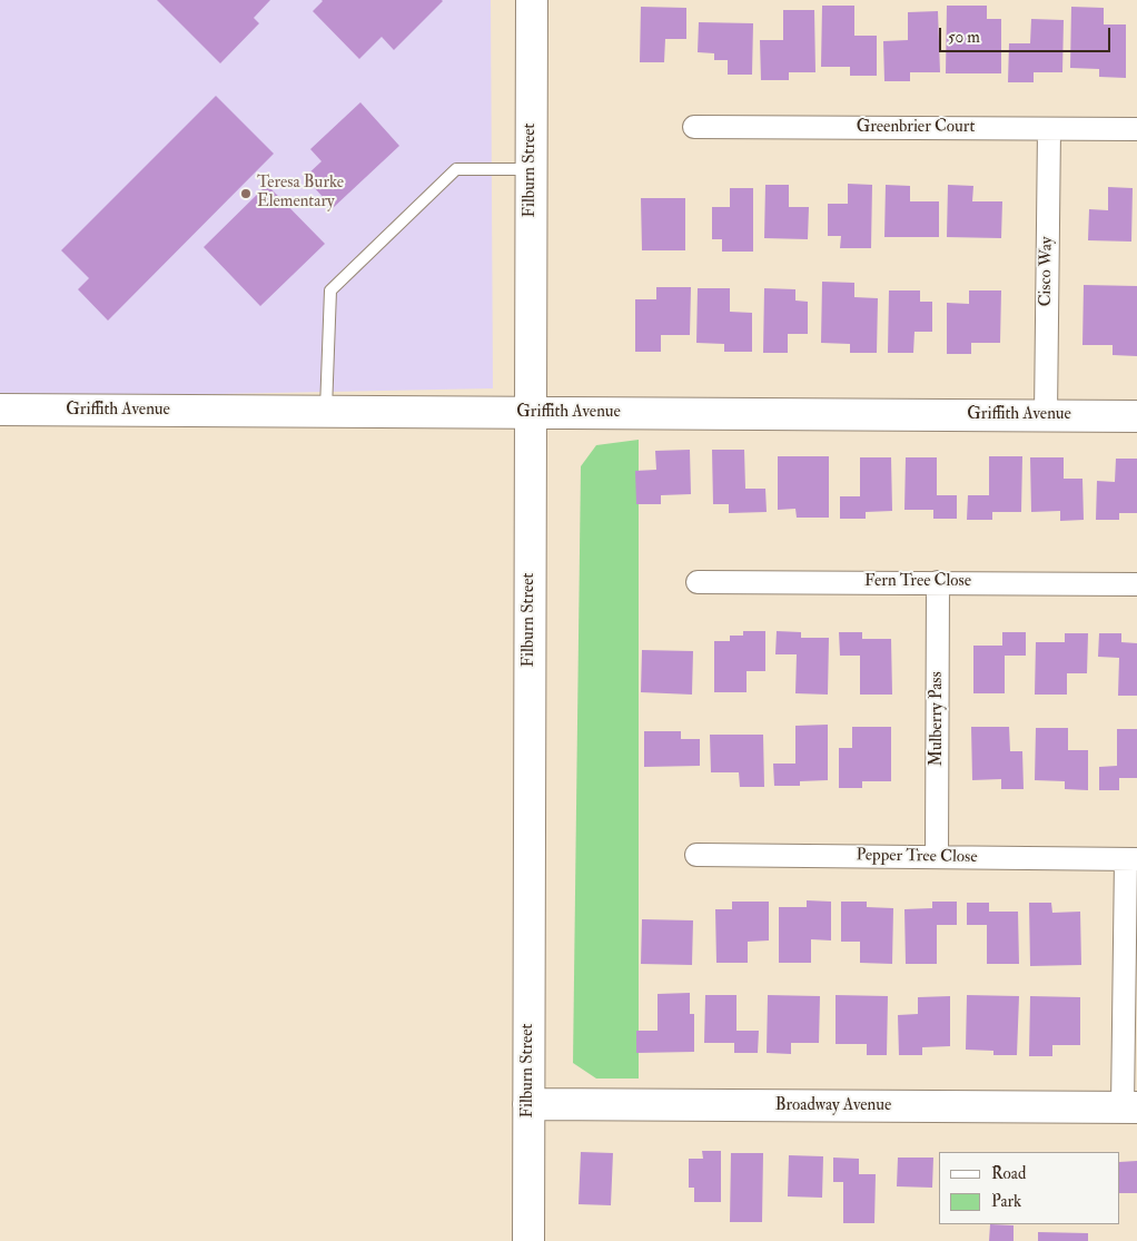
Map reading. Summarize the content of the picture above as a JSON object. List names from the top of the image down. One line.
{"streets":{"street":["Greenbrier Court","Filburn Street","Cisco Way","Griffith Avenue","Fern Tree Close","Mulberry Pass","Pepper Tree Close","Broadway Avenue"]},"crossings":[["Greenbrier Court","Cisco Way"],["Filburn Street","Griffith Avenue"],["Filburn Street","Broadway Avenue"],["Cisco Way","Griffith Avenue"],["Fern Tree Close","Mulberry Pass"],["Mulberry Pass","Pepper Tree Close"]],"places":["Teresa Burke Elementary"],"legend":["Road","Park"],"scale_bar":"50 m"}
